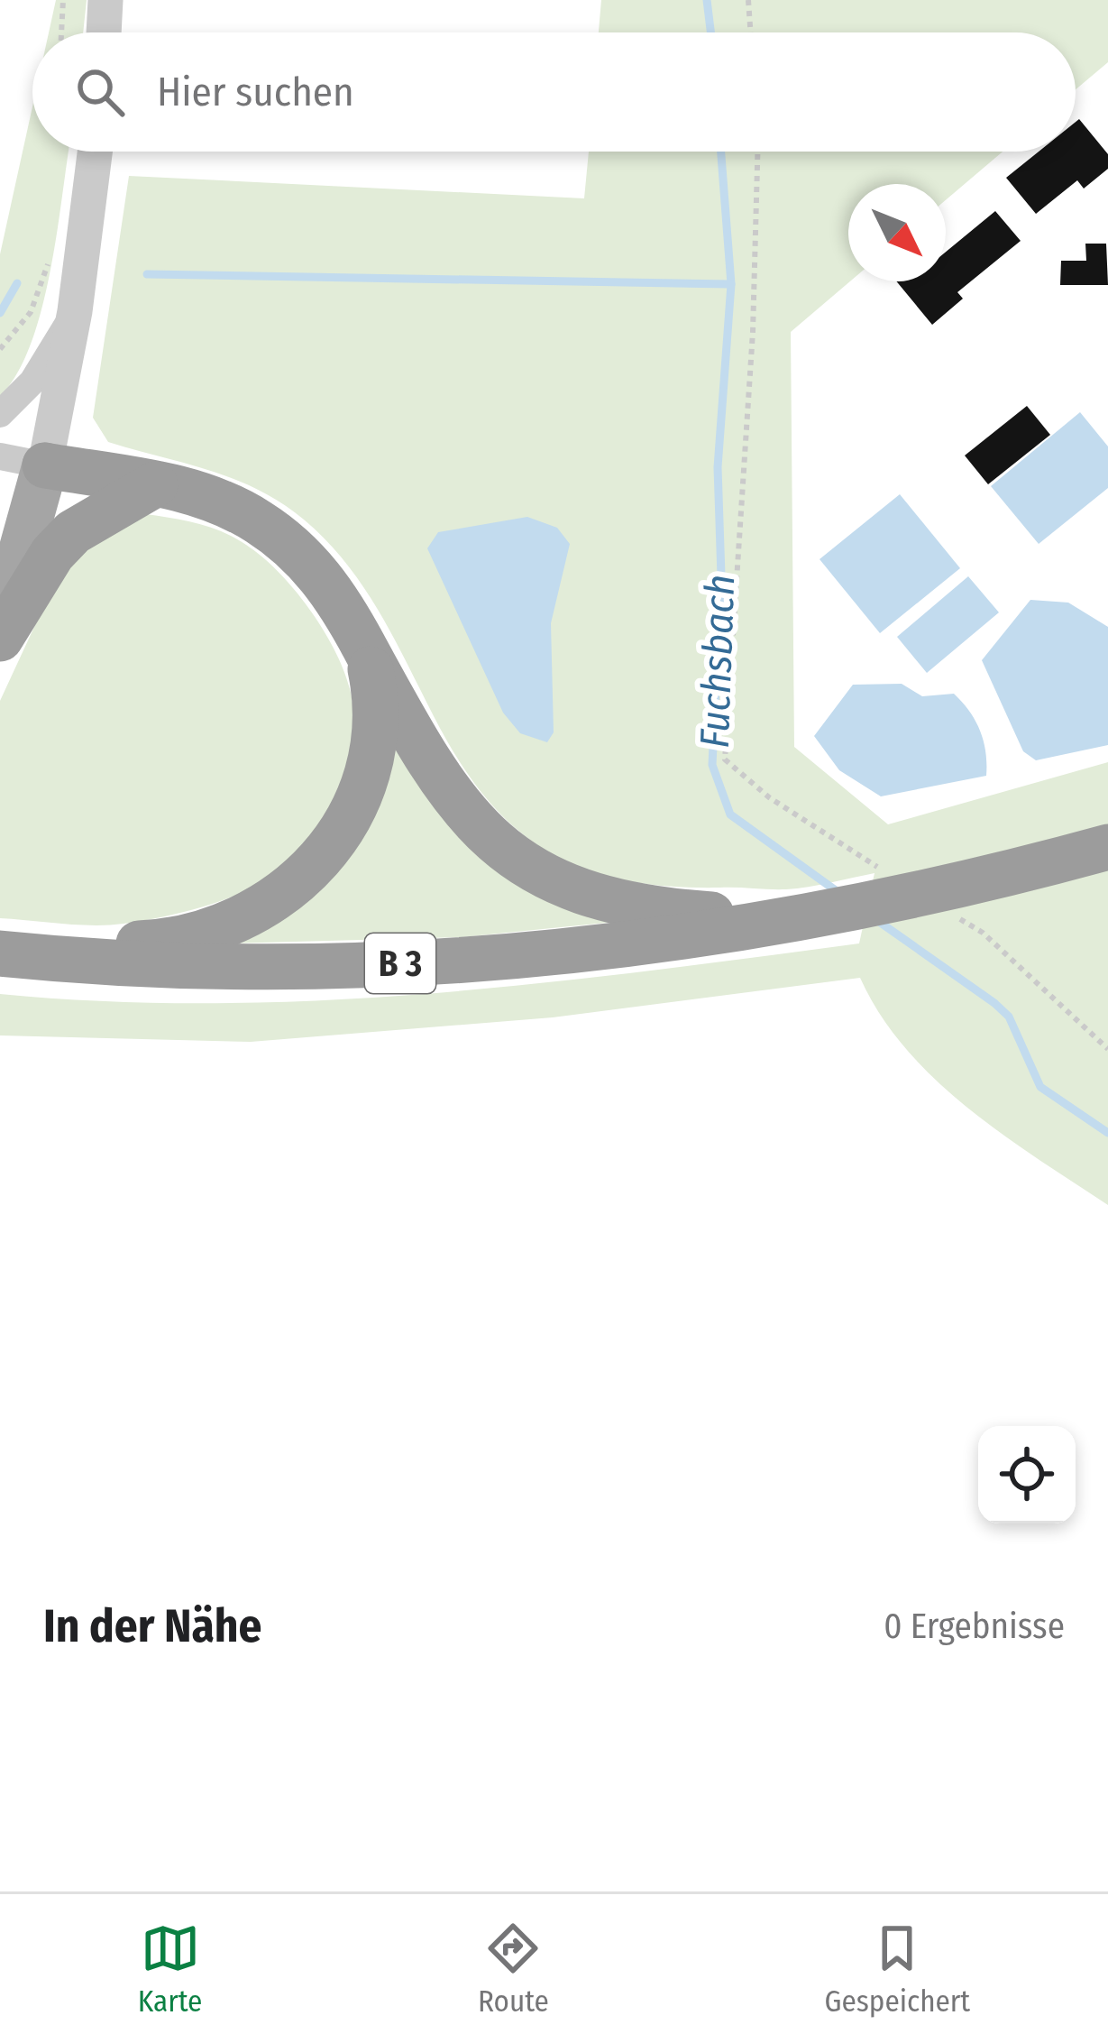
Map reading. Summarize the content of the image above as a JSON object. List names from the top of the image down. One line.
{"streets":{"highway":["B 3"]},"water":["Fuchsbach"],"north":"bottom right","page":{"search":"Hier suchen","heading":["In der Nähe","0 Ergebnisse"],"nav":["Karte","Route","Gespeichert"]}}
